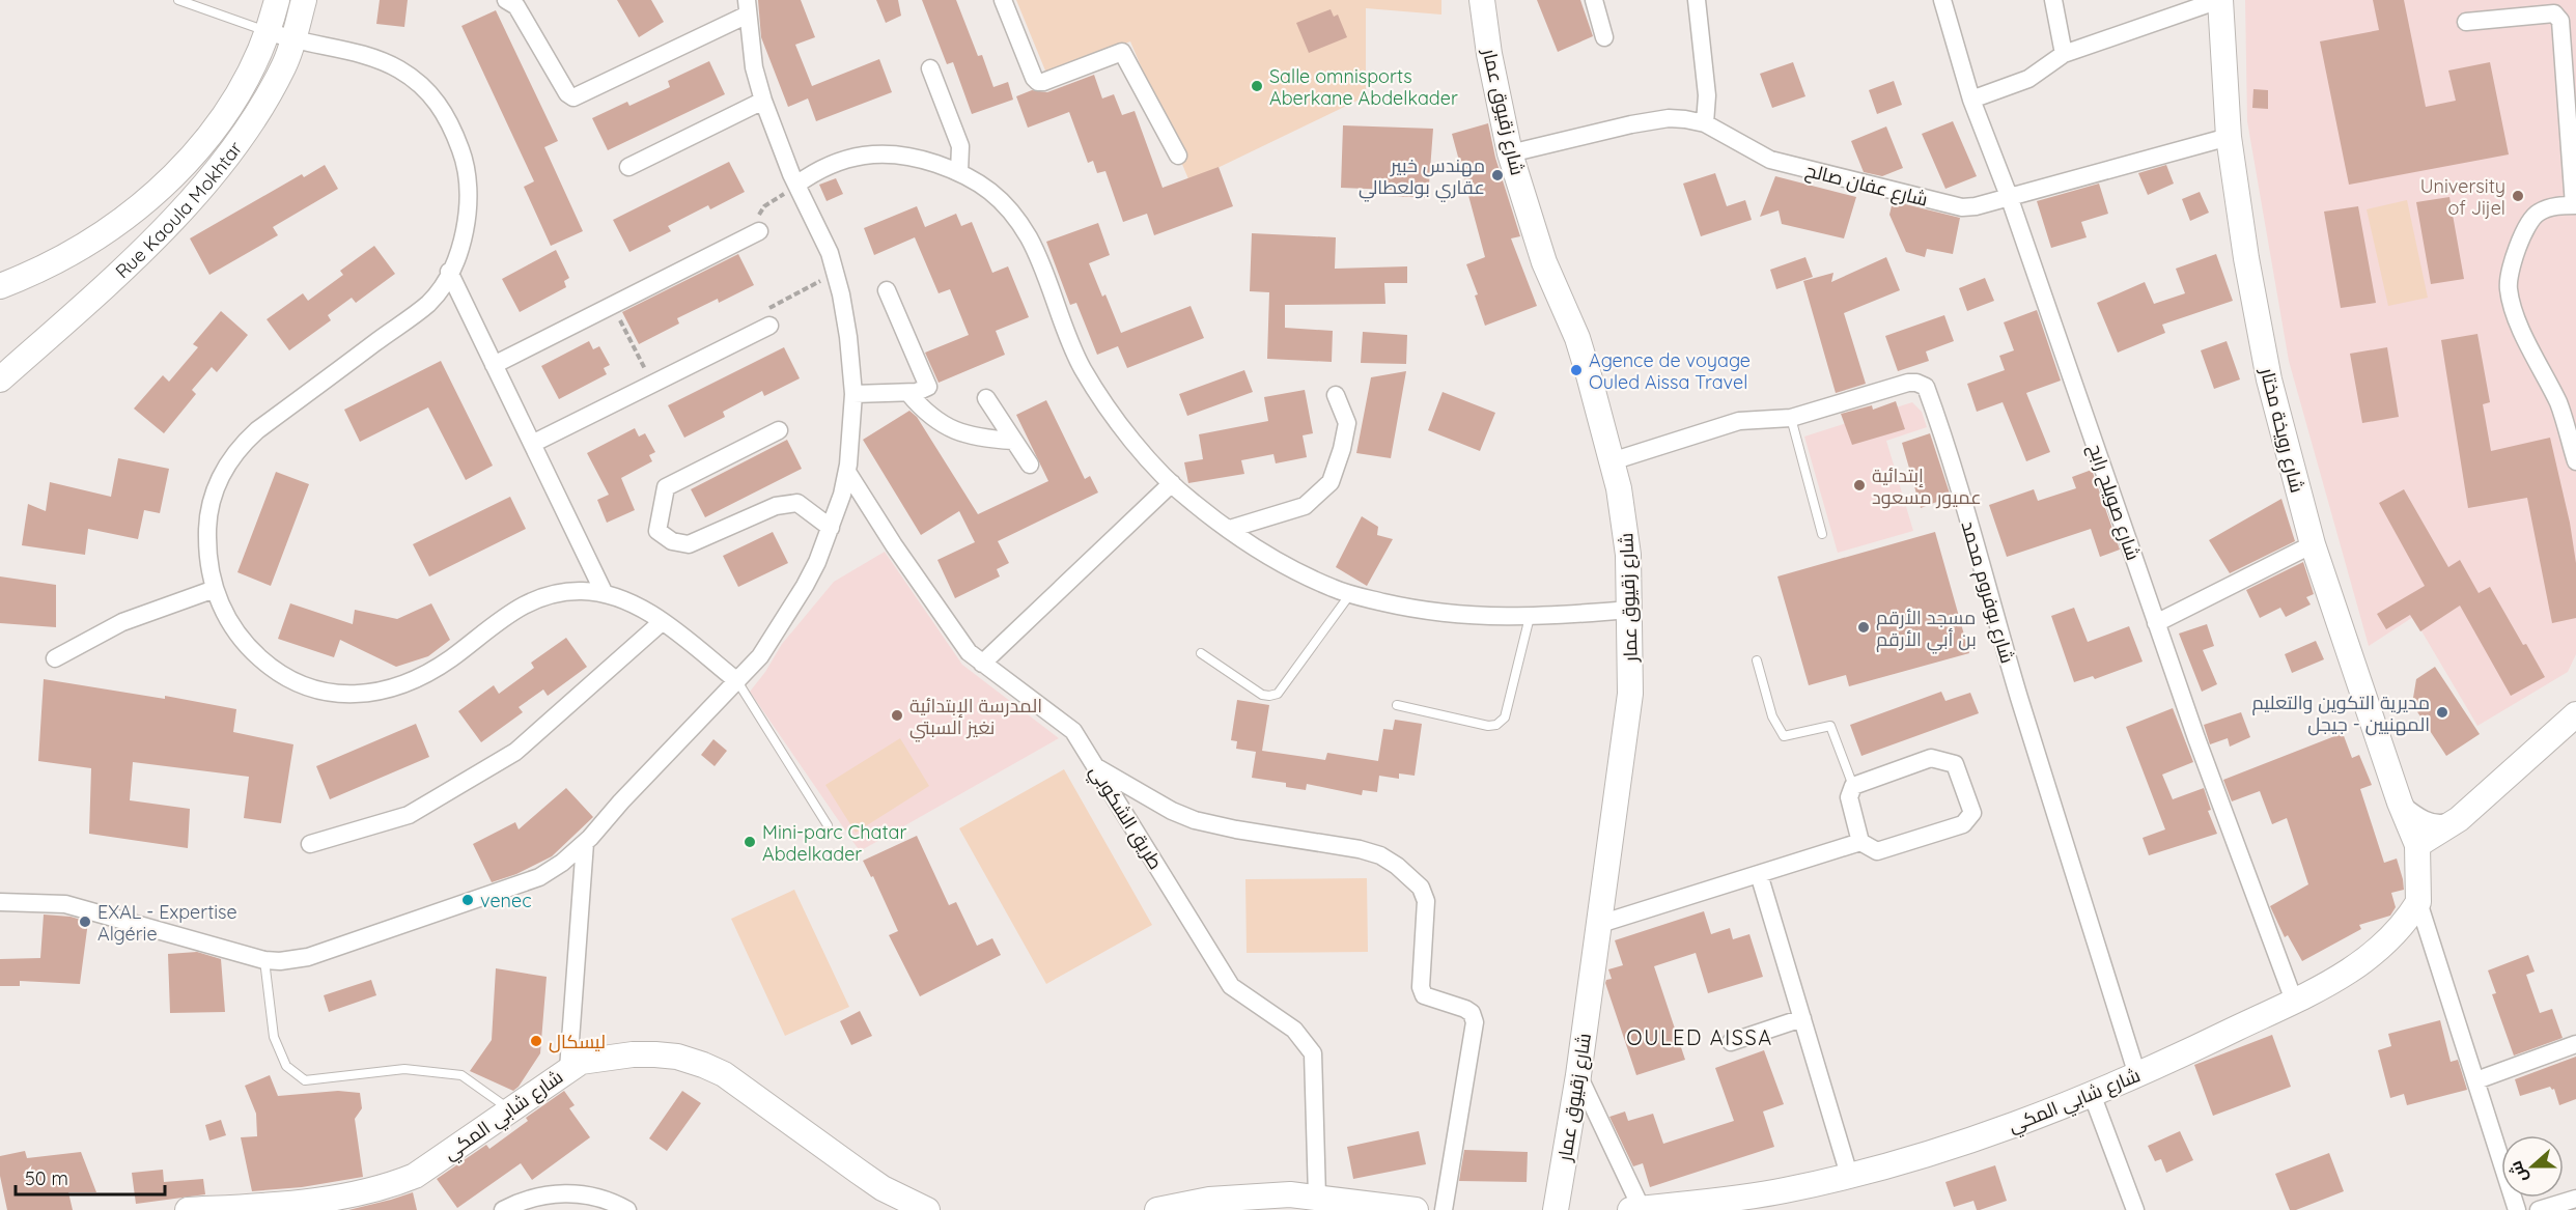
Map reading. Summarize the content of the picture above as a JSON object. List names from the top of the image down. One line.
{"streets":{"main road":["شارع زقيوق عمار","Rue Kaoula Mokhtar","شارع رويخة مختار","شارع شابي المكي"],"street":["شارع عفان صالح","شارع صويلح رابح","شارع بوفروم محمد","طريق الشكوبي"]},"crossings":[["شارع زقيوق عمار","شارع عفان صالح"],["شارع زقيوق عمار","شارع بوفروم محمد"],["شارع عفان صالح","شارع رويخة مختار"],["شارع عفان صالح","شارع صويلح رابح"],["شارع صويلح رابح","شارع شابي المكي"],["شارع بوفروم محمد","شارع شابي المكي"]],"districts":["OULED AISSA"],"places":["Salle omnisports Aberkane Abdelkader","مهندس خبير عقاري بولعطالي","University of Jijel","Agence de voyage Ouled Aissa Travel","إبتدائية عميور مسعود","مسجد الأرقم بن أبي الأرقم","مديرية التكوين والتعليم المهنيين - جيجل","المدرسة الإبتدائية نغيز السبتي","Mini-parc Chatar Abdelkader","venec","EXAL - Expertise Algérie","ليسكال"],"scale_bar":"50 m","north":"left"}
